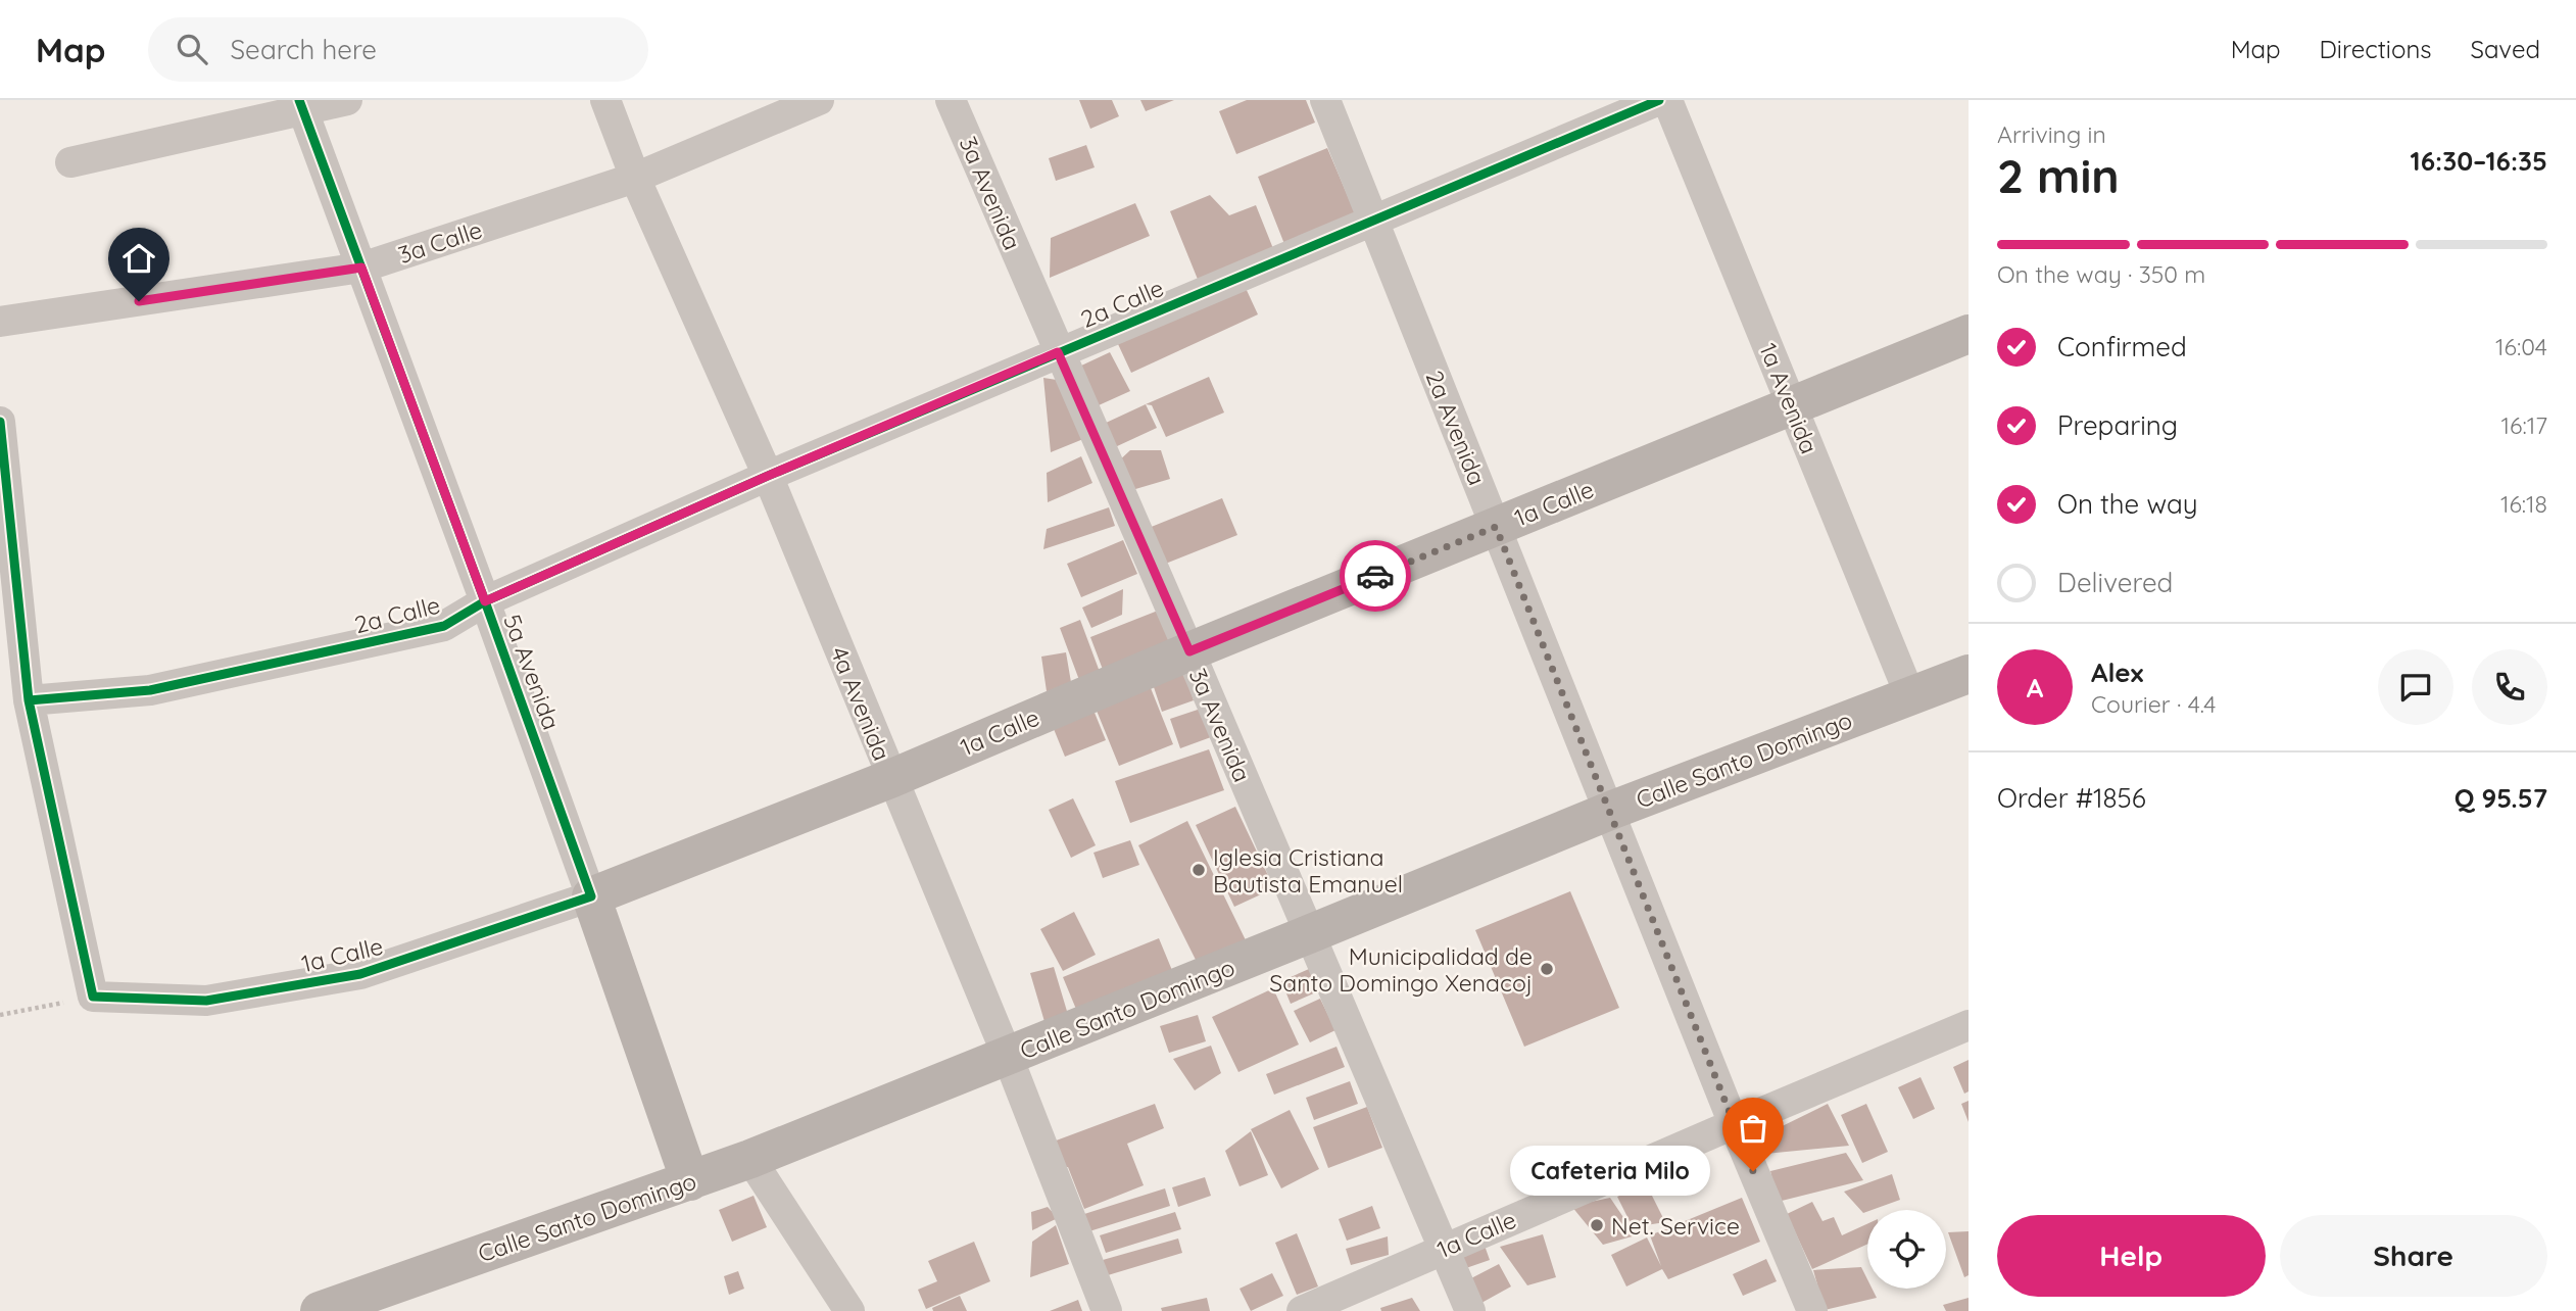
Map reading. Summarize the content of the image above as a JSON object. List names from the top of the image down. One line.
{"streets":{"main road":["1a Calle","5a Avenida","Calle Santo Domingo"],"street":["3a Avenida","3a Calle","2a Calle","1a Avenida","2a Avenida","4a Avenida"]},"crossings":[["3a Avenida","2a Calle"],["3a Avenida","1a Calle"],["3a Avenida","Calle Santo Domingo"],["3a Calle","5a Avenida"],["3a Calle","4a Avenida"],["2a Calle","2a Avenida"],["2a Calle","5a Avenida"],["2a Calle","4a Avenida"],["1a Avenida","1a Calle"],["1a Avenida","Calle Santo Domingo"],["2a Avenida","1a Calle"],["2a Avenida","Calle Santo Domingo"],["1a Calle","5a Avenida"],["1a Calle","4a Avenida"],["5a Avenida","Calle Santo Domingo"],["4a Avenida","Calle Santo Domingo"]],"places":["Iglesia Cristiana Bautista Emanuel","Municipalidad de Santo Domingo Xenacoj","Cafeteria Milo","Net. Service"],"page":{"header":"Map","search":"Search here","nav":["Map","Directions","Saved"],"heading":["2 min","Arriving in","16:30–16:35"],"panel":["Alex","Courier · 4.4","Order #1856","Q 95.57"],"bar":"On the way · 350 m","list":[["Confirmed","16:04"],["Preparing","16:17"],["On the way","16:18"],"Delivered"],"round":"A","bubble":"Cafeteria Milo","buttons":["Help","Share"]}}
